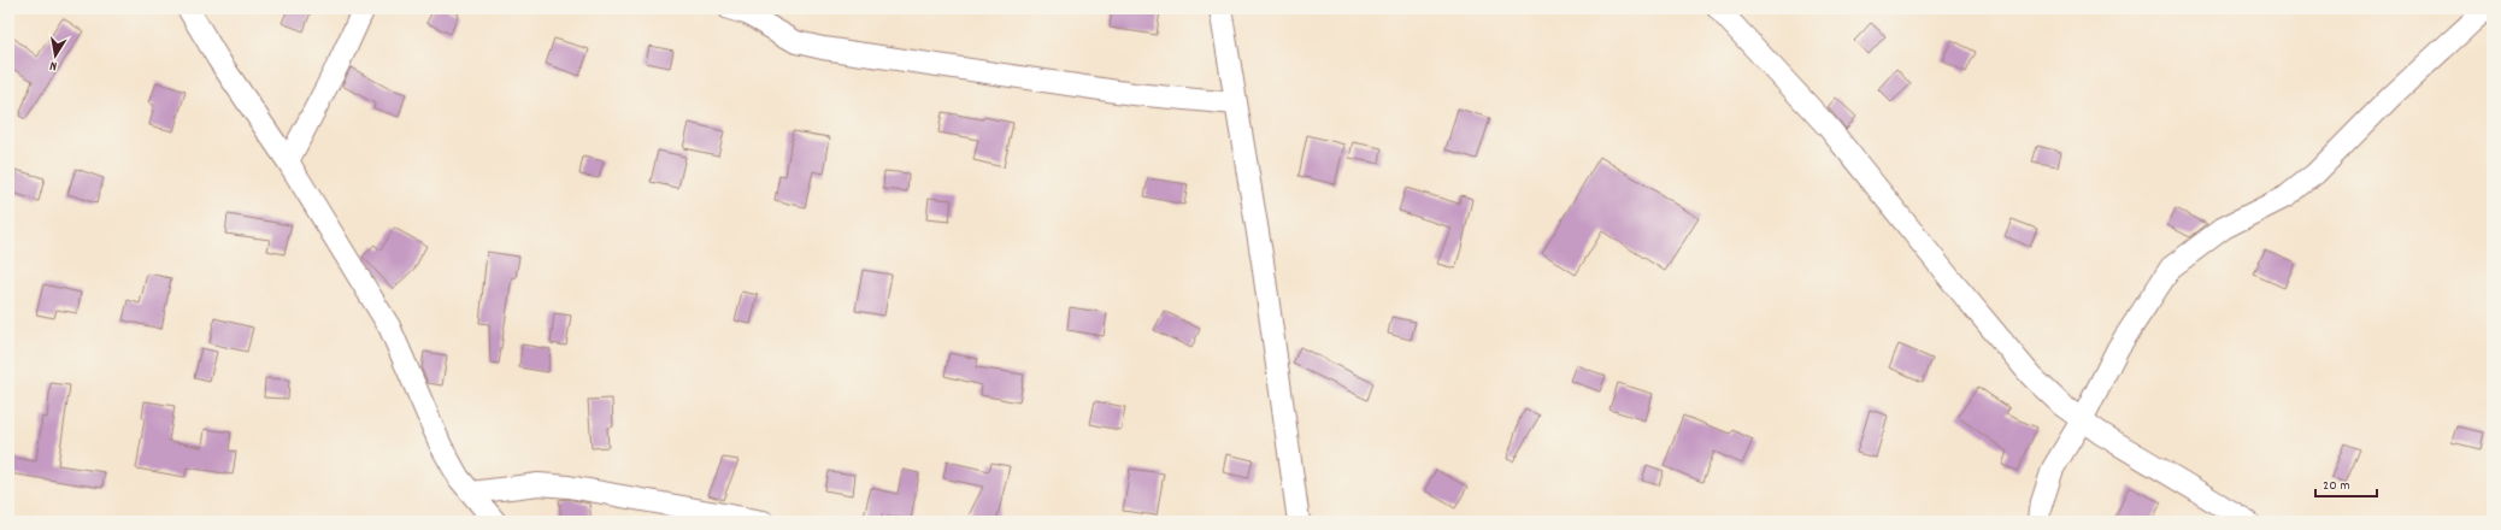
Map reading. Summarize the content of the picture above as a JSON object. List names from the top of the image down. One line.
{"scale_bar":"20 m","north":"bottom"}
